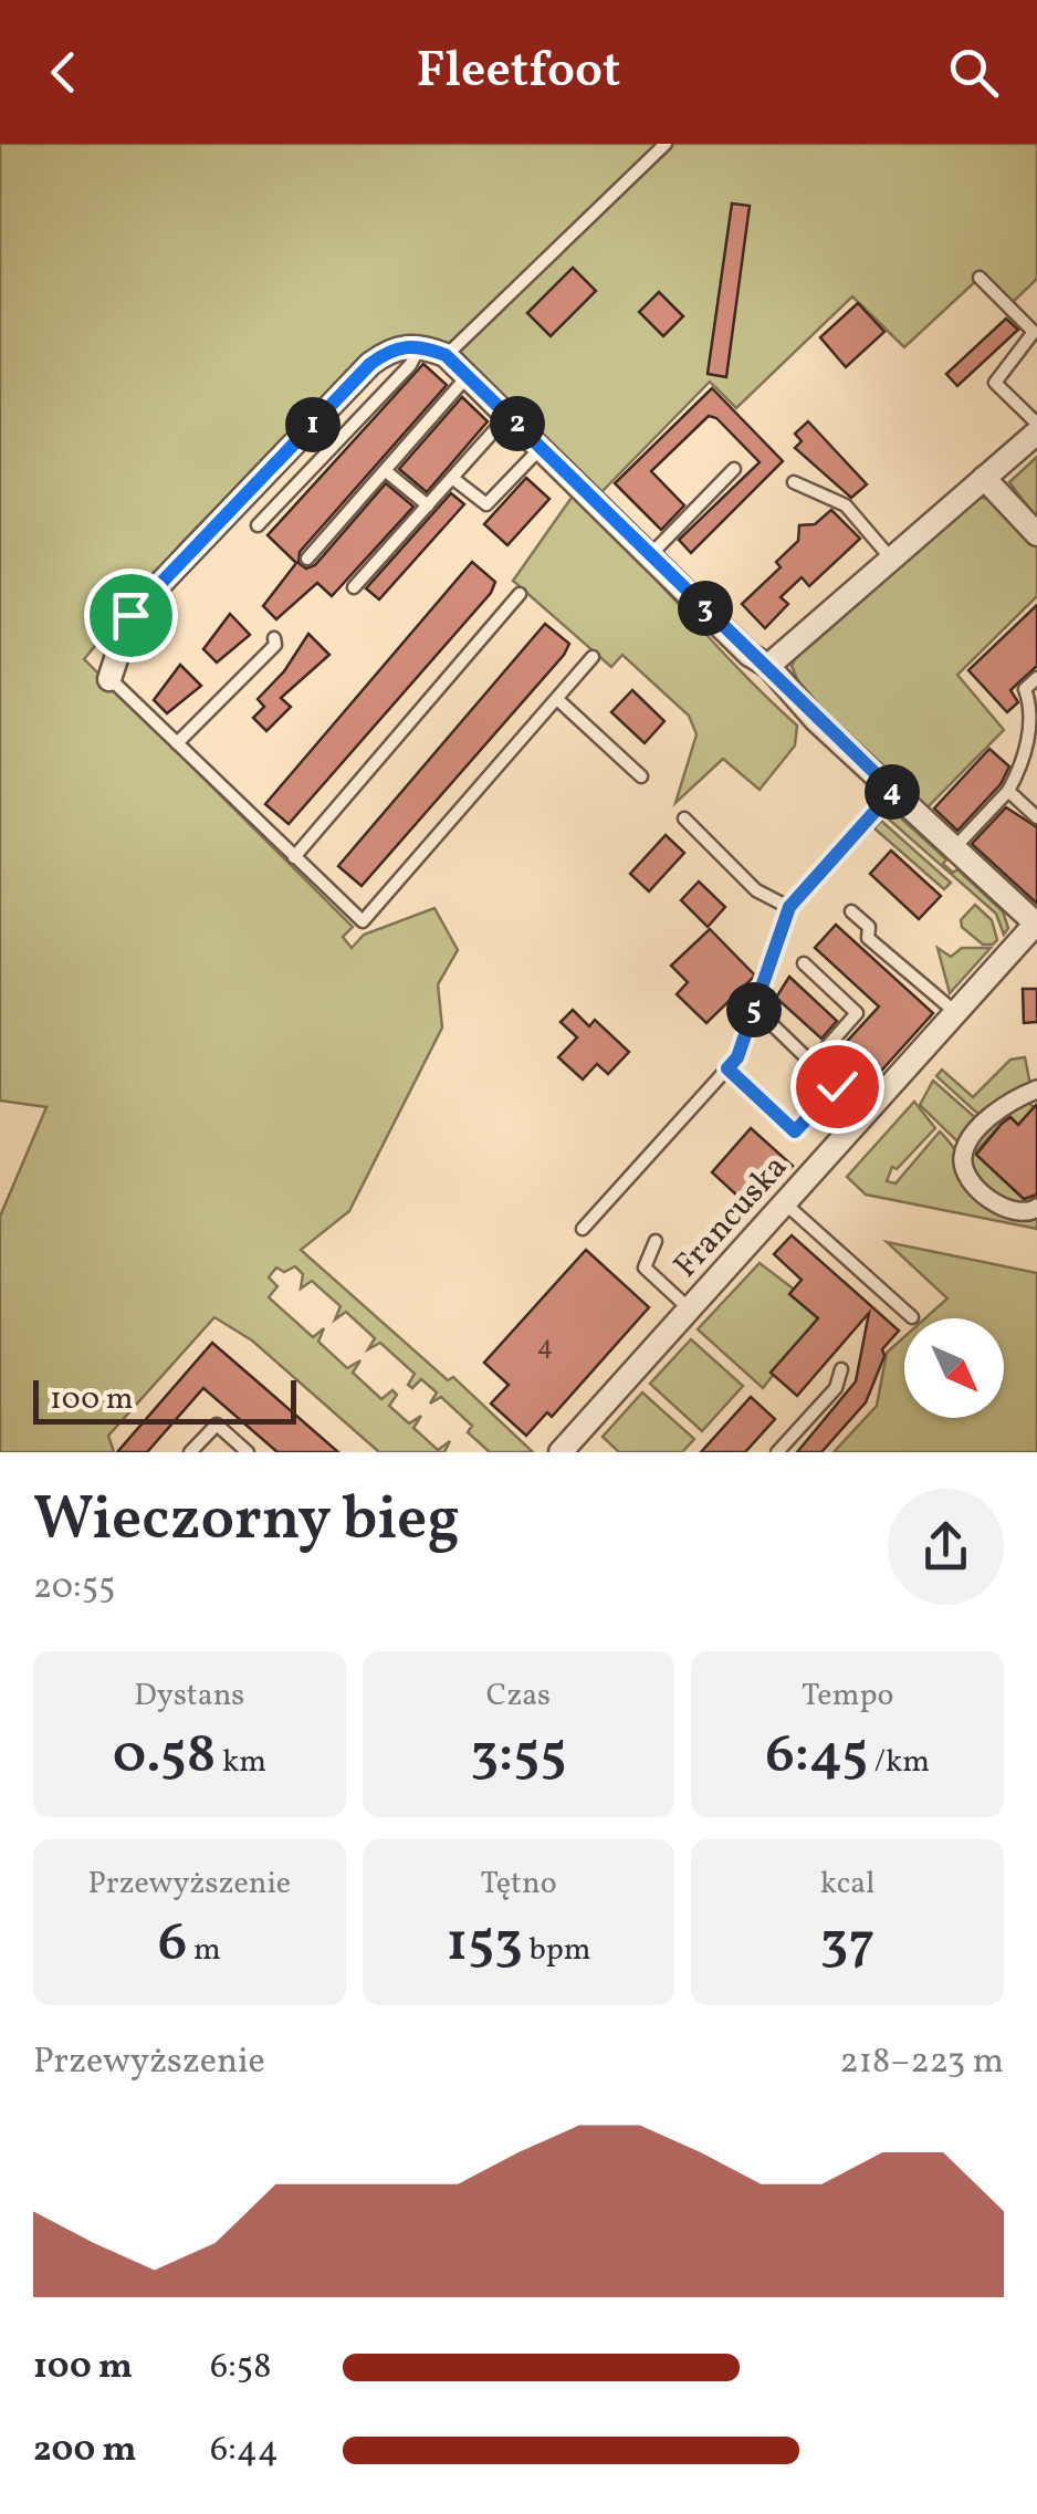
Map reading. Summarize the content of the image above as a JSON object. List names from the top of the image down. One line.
{"streets":{"street":["Francuska"]},"house_numbers":["4"],"scale_bar":"100 m","north":"bottom right","page":{"header":"Fleetfoot","pins":["2","1","3","4","5"],"scale":"100 m","heading":["Wieczorny bieg","20:55"],"stats":[["Dystans","0.58 km"],["Czas","3:55"],["Tempo","6:45 /km"],["Przewyższenie","6 m"],["Tętno","153 bpm"],["kcal","37"]],"chart":["Przewyższenie","218–223 m"],"list":[{"name":"100 m","note":"6:58"},{"name":"200 m","note":"6:44"}]}}
